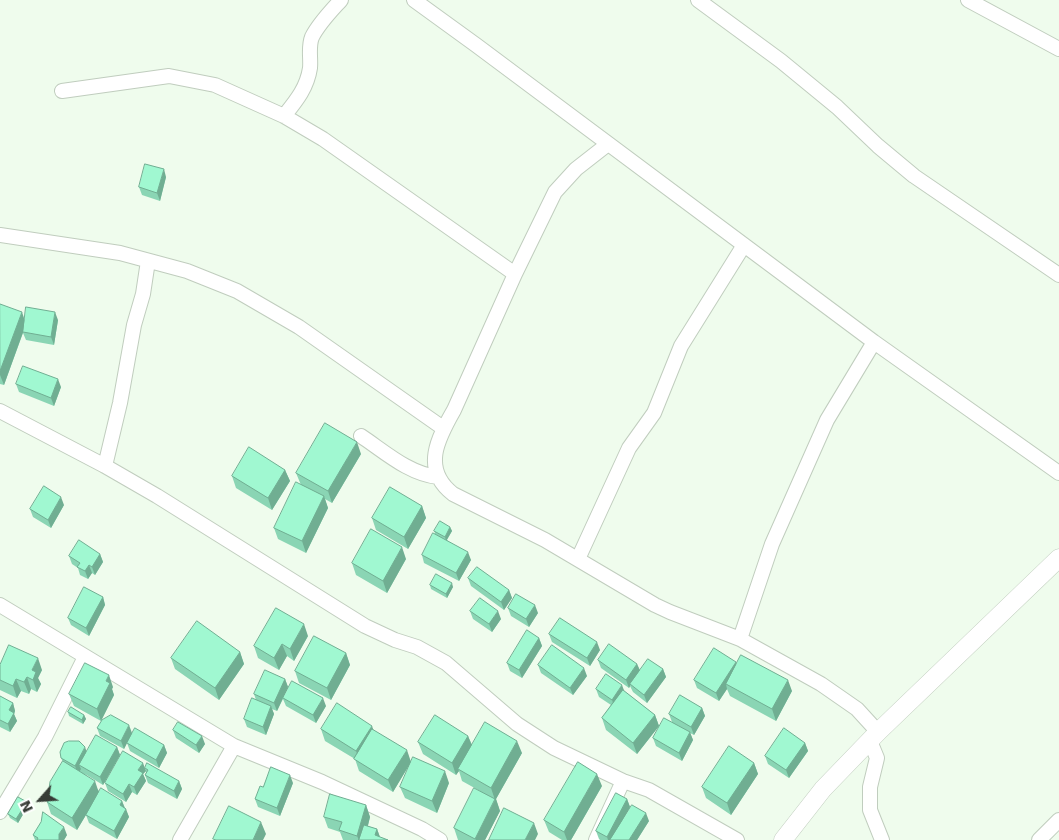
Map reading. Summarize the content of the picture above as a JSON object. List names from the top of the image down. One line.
{"north":"bottom left"}
